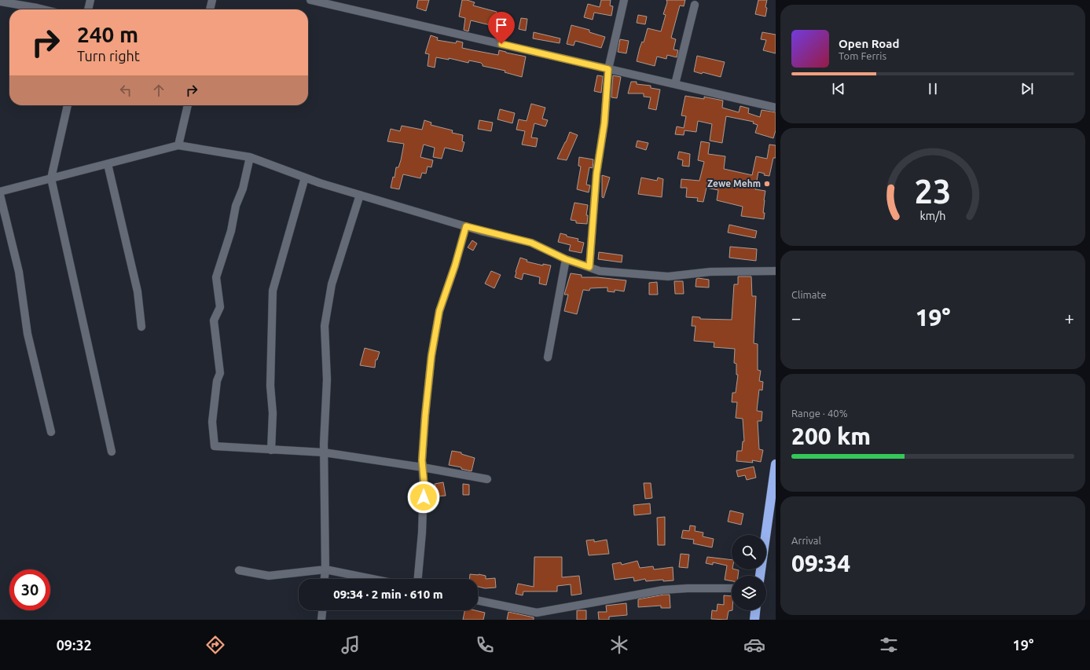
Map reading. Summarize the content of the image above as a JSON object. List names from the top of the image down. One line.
{"places":["Zewe Mehm"],"page":{"turn":["240 m","Turn right"],"song":["Open Road","Tom Ferris"],"tile":["Climate",["Range · 40%","200 km"],["Arrival","09:34"]],"heat":["−","19°","+"],"limit":"30","trip":"09:34 · 2 min · 610 m","tabs":["09:32","19°"],"gauge":["23","km/h"]}}
